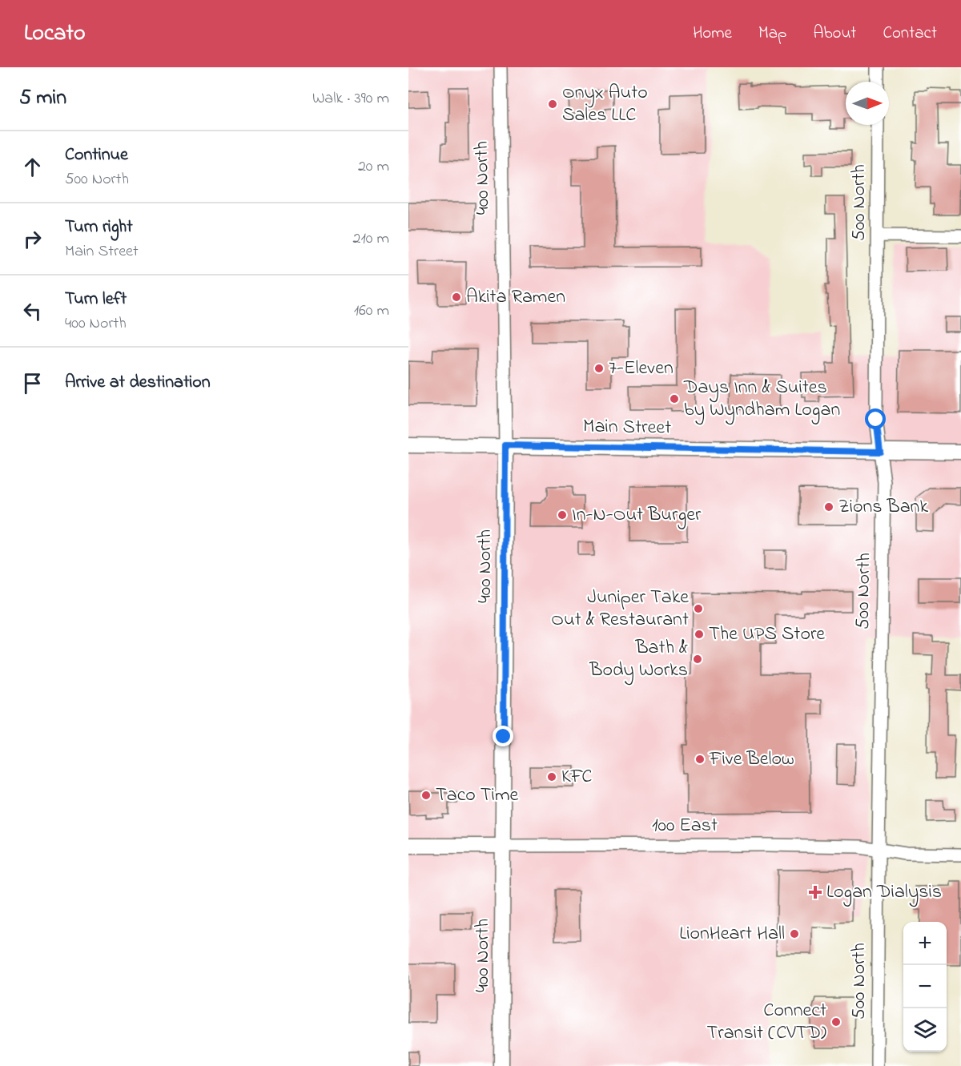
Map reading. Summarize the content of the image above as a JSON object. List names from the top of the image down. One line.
{"streets":{"main road":["400 North","Main Street","100 East"],"street":["500 North"]},"crossings":[["400 North","Main Street"],["400 North","100 East"],["500 North","Main Street"],["500 North","100 East"]],"places":{"other":["Onyx Auto Sales LLC","Akita Ramen","7-Eleven","Days Inn & Suites by Wyndham Logan","Zions Bank","In-N-Out Burger","Juniper Take Out & Restaurant","The UPS Store","Bath & Body Works","Five Below","KFC","Taco Time","LionHeart Hall","Connect Transit (CVTD)"],"health":["Logan Dialysis"]},"north":"right","page":{"header":"Locato","nav":["Home","Map","About","Contact"],"heading":["5 min","Walk · 390 m"],"list":[["Continue","500 North","20 m"],["Turn right","Main Street","210 m"],["Turn left","400 North","160 m"],"Arrive at destination"],"map_buttons":["+","−"]}}
